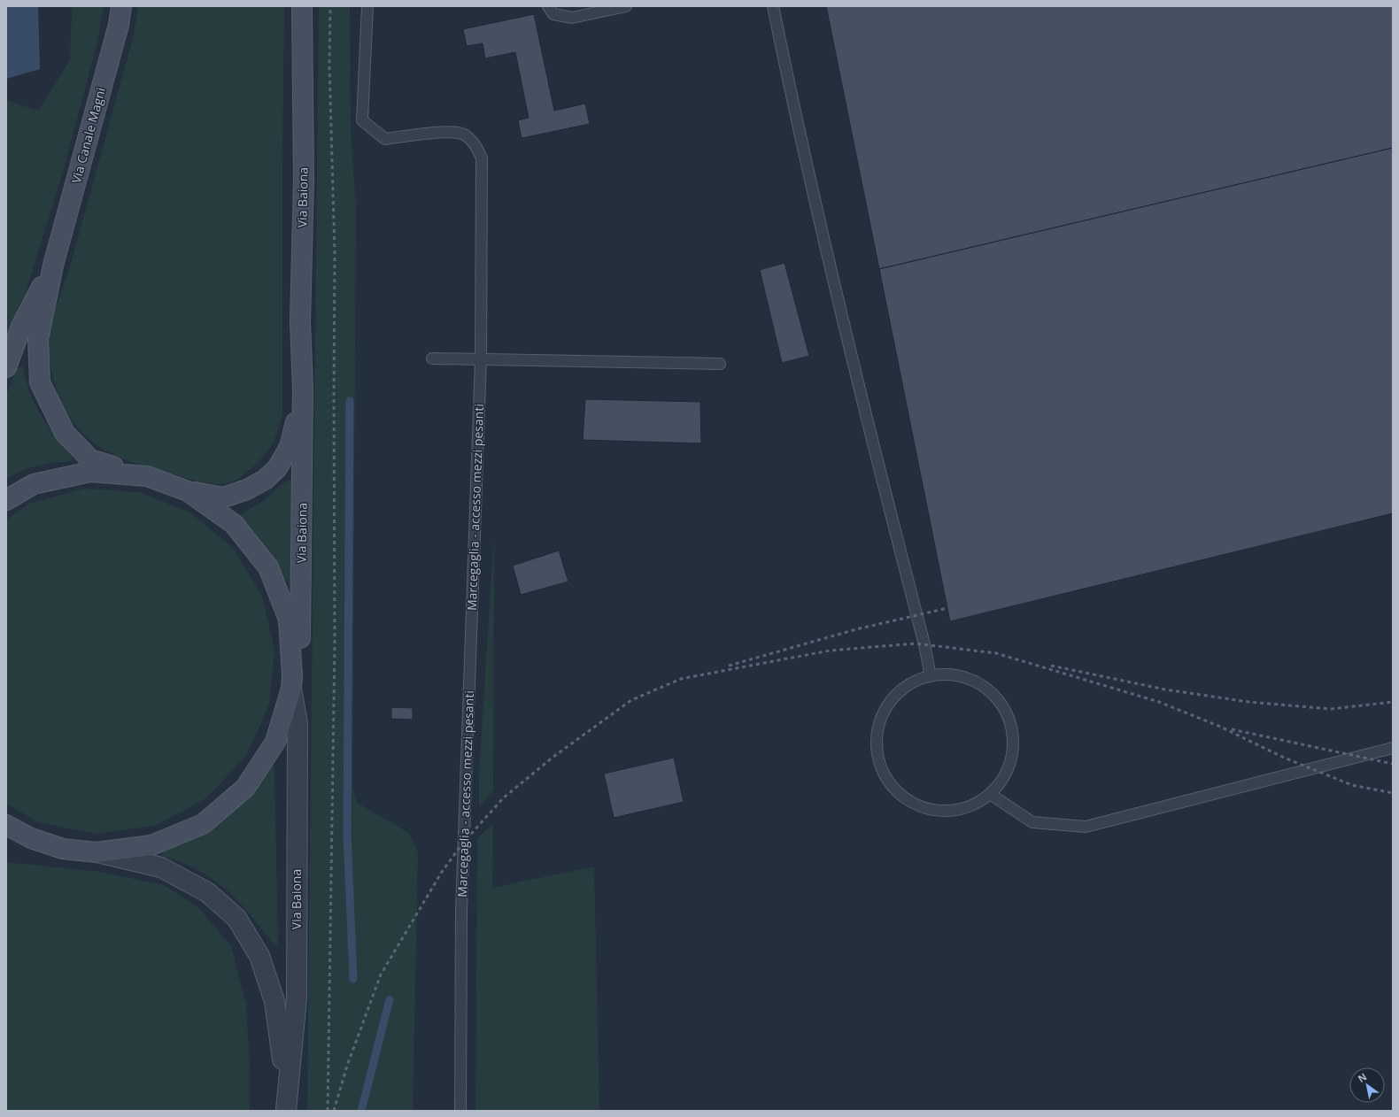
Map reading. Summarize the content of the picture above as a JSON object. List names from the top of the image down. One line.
{"streets":{"main road":["Via Canale Magni","Via Baiona"],"lane":["Marcegaglia - accesso mezzi pesanti"]},"north":"top left"}
